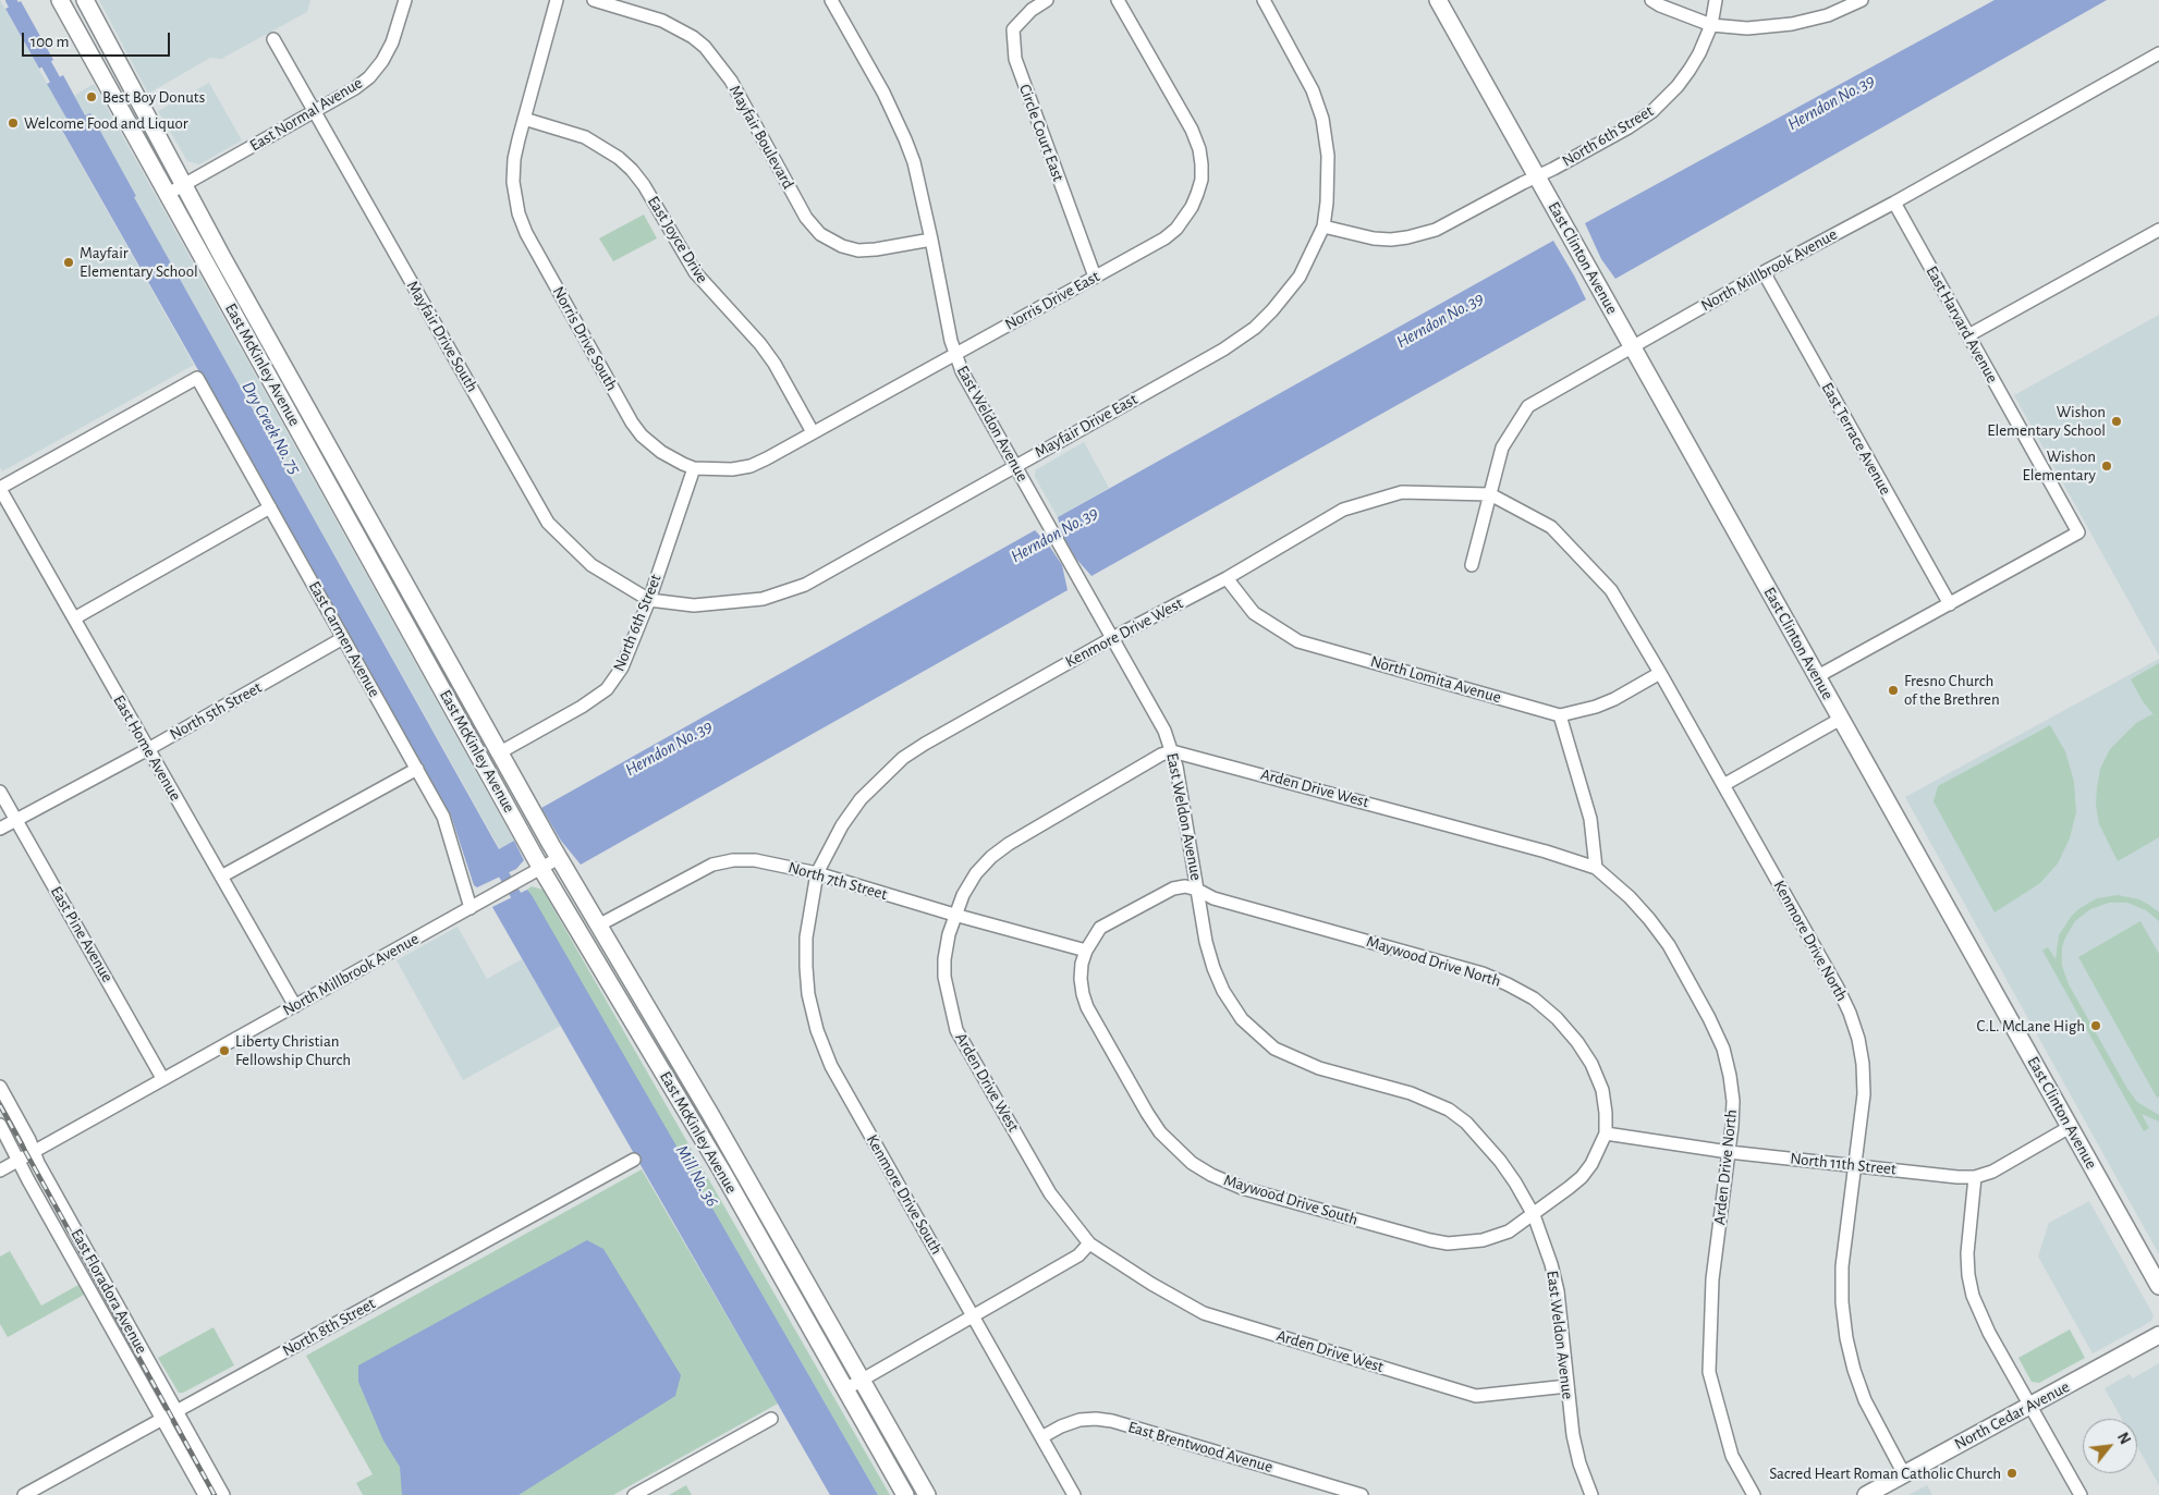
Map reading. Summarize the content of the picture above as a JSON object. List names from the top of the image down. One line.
{"streets":{"main road":["East Clinton Avenue","East McKinley Avenue","North Cedar Avenue"],"street":["East Normal Avenue","Circle Court East","North 6th Street","Mayfair Boulevard","East Joyce Drive","North Millbrook Avenue","Norris Drive East","East Harvard Avenue","Mayfair Drive South","Norris Drive South","East Weldon Avenue","Mayfair Drive East","East Terrace Avenue","Kenmore Drive West","East Carmen Avenue","North Lomita Avenue","North 5th Street","East Home Avenue","Arden Drive West","North 7th Street","East Pine Avenue","Kenmore Drive North","Maywood Drive North","North 11th Street","Arden Drive North","Kenmore Drive South","Maywood Drive South","East Floradora Avenue","North 8th Street","East Brentwood Avenue"]},"crossings":[["East Normal Avenue","Mayfair Drive South"],["East Normal Avenue","East McKinley Avenue"],["Circle Court East","Norris Drive East"],["North 6th Street","East Clinton Avenue"],["North 6th Street","Norris Drive East"],["North 6th Street","Mayfair Drive South"],["North 6th Street","Norris Drive South"],["North 6th Street","East McKinley Avenue"],["North 6th Street","Mayfair Drive East"],["Mayfair Boulevard","East Weldon Avenue"],["East Joyce Drive","Norris Drive East"],["East Joyce Drive","Norris Drive South"],["East Clinton Avenue","North Millbrook Avenue"],["East Clinton Avenue","North 11th Street"],["North Millbrook Avenue","East Harvard Avenue"],["North Millbrook Avenue","East McKinley Avenue"],["North Millbrook Avenue","East Terrace Avenue"],["North Millbrook Avenue","Kenmore Drive West"],["North Millbrook Avenue","East Carmen Avenue"],["North Millbrook Avenue","East Home Avenue"],["North Millbrook Avenue","East Pine Avenue"],["North Millbrook Avenue","Kenmore Drive North"],["North Millbrook Avenue","East Floradora Avenue"],["Norris Drive East","Norris Drive South"],["Norris Drive East","East Weldon Avenue"],["East Harvard Avenue","East Terrace Avenue"],["Mayfair Drive South","Mayfair Drive East"],["East McKinley Avenue","North 7th Street"],["East Weldon Avenue","Mayfair Drive East"],["East Weldon Avenue","Kenmore Drive West"],["East Weldon Avenue","Arden Drive West"],["East Weldon Avenue","Maywood Drive North"],["East Weldon Avenue","Maywood Drive South"],["Kenmore Drive West","North Lomita Avenue"],["Kenmore Drive West","North 7th Street"],["Kenmore Drive West","Kenmore Drive North"],["Kenmore Drive West","Kenmore Drive South"],["East Carmen Avenue","North 5th Street"],["East Carmen Avenue","East Home Avenue"],["North Lomita Avenue","Kenmore Drive North"],["North 5th Street","East Home Avenue"],["North 5th Street","East Pine Avenue"],["Arden Drive West","North 7th Street"],["Arden Drive West","Arden Drive North"],["North 7th Street","Kenmore Drive South"],["North 7th Street","Maywood Drive South"],["Kenmore Drive North","North 11th Street"],["Kenmore Drive North","North Cedar Avenue"],["Maywood Drive North","North 11th Street"],["Maywood Drive North","Maywood Drive South"],["North 11th Street","Arden Drive North"],["Kenmore Drive South","East Brentwood Avenue"],["East Floradora Avenue","North 8th Street"]],"water":["Herndon No. 39","Dry Creek No. 75","Mill No. 36"],"places":["Best Boy Donuts","Welcome Food and Liquor","Mayfair Elementary School","Wishon Elementary School","Wishon Elementary","Fresno Church of the Brethren","C.L. McLane High","Liberty Christian Fellowship Church","Sacred Heart Roman Catholic Church"],"scale_bar":"100 m","north":"top right"}
